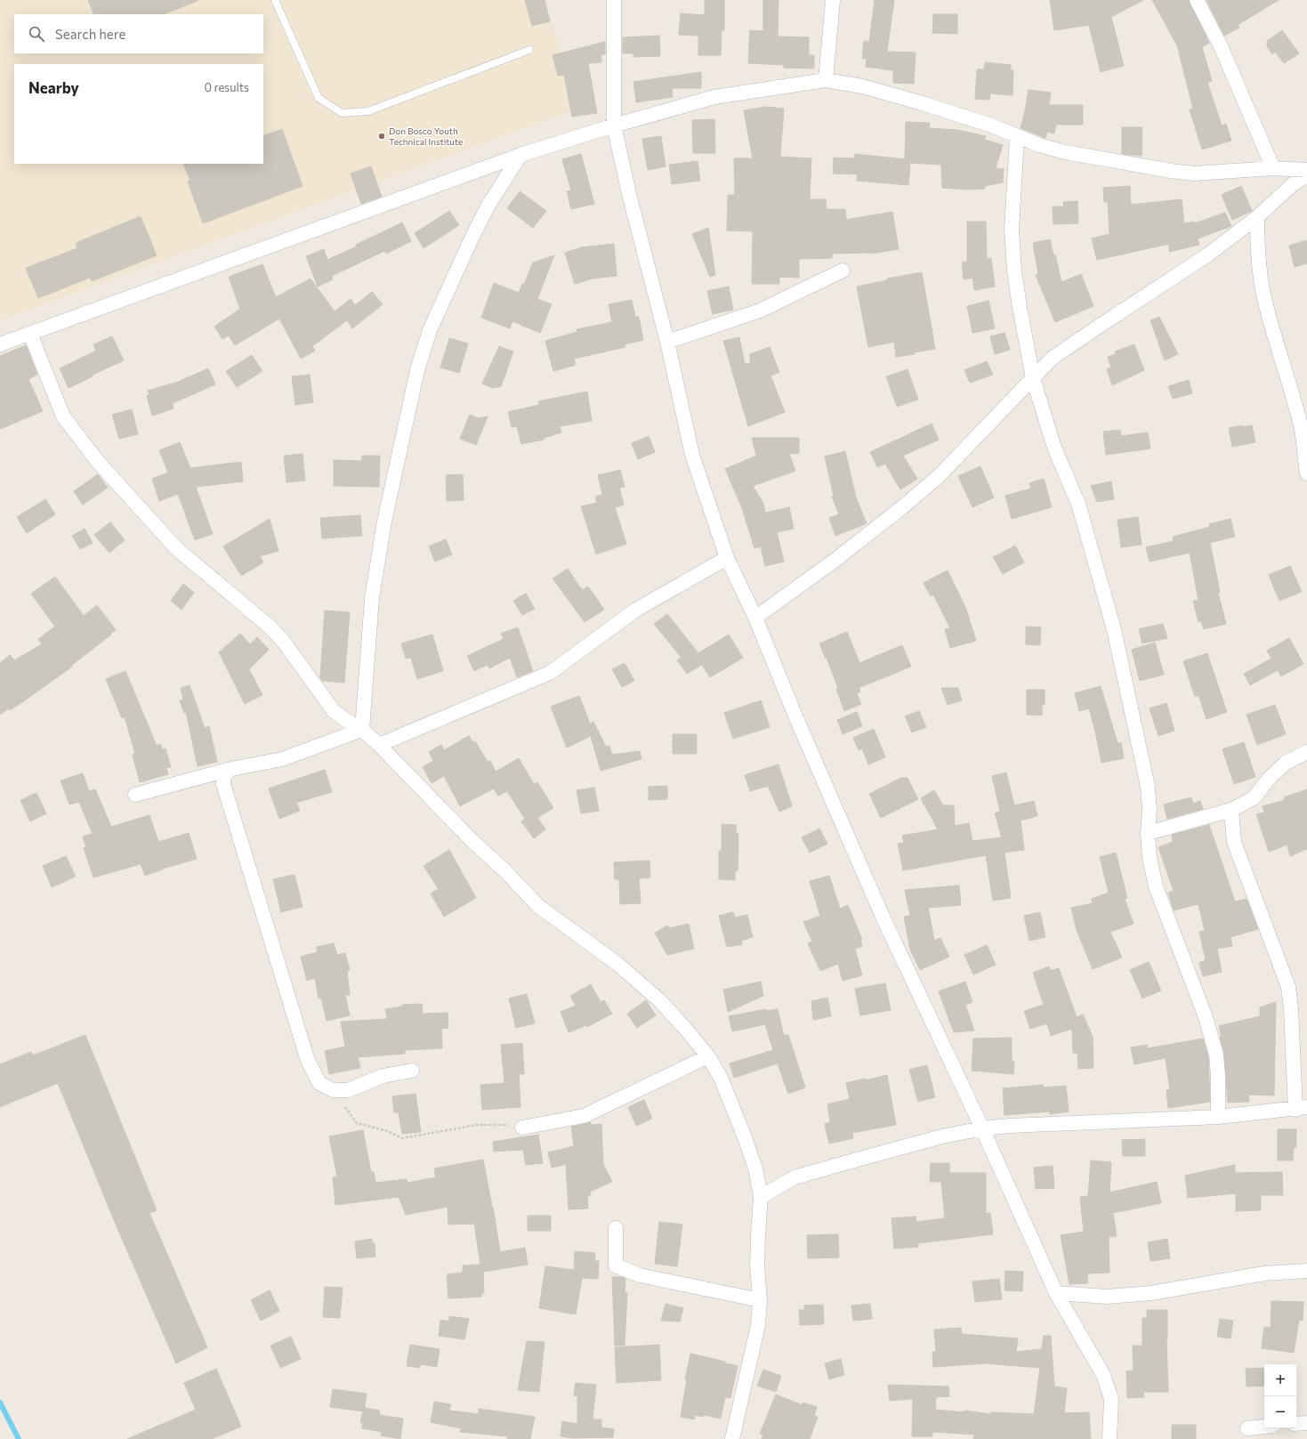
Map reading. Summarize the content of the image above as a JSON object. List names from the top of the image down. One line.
{"places":["Don Bosco Youth Technical Institute"],"page":{"search":"Search here","heading":["Nearby","0 results"],"map_buttons":["+","−"]}}
